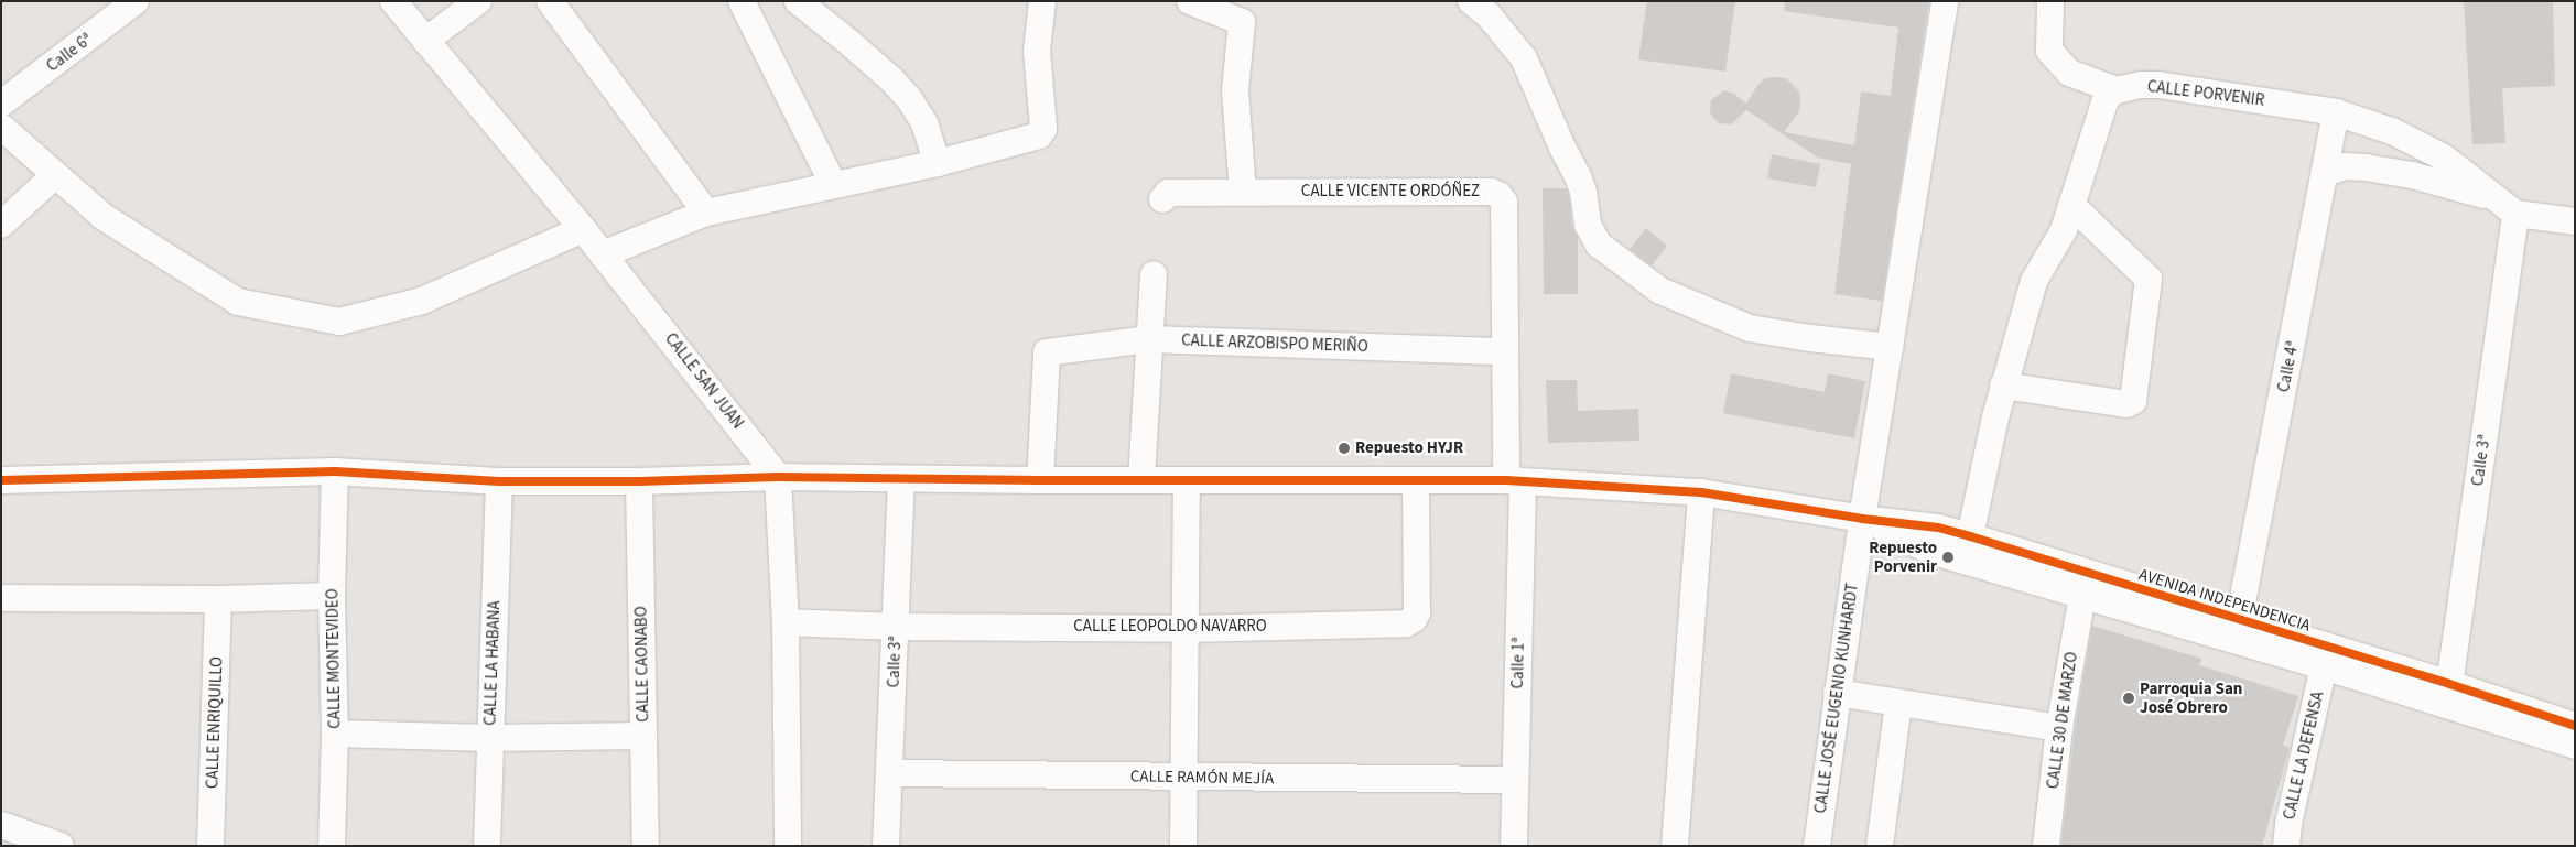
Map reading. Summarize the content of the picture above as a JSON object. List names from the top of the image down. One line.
{"streets":{"street":["Calle 6ª","CALLE PORVENIR","CALLE VICENTE ORDÓÑEZ","CALLE ARZOBISPO MERIÑO","Calle 4ª","CALLE SAN JUAN","Calle 3ª","AVENIDA INDEPENDENCIA","CALLE LEOPOLDO NAVARRO","CALLE MONTEVIDEO","CALLE LA HABANA","Calle 1ª","CALLE CAONABO","CALLE JOSÉ EUGENIO KUNHARDT","CALLE 30 DE MARZO","CALLE ENRIQUILLO","CALLE LA DEFENSA","CALLE RAMÓN MEJÍA"]},"crossings":[["CALLE PORVENIR","Calle 4ª"],["CALLE PORVENIR","Calle 3ª"],["CALLE VICENTE ORDÓÑEZ","CALLE ARZOBISPO MERIÑO"],["CALLE VICENTE ORDÓÑEZ","Calle 1ª"],["Calle 4ª","AVENIDA INDEPENDENCIA"],["Calle 3ª","AVENIDA INDEPENDENCIA"],["Calle 3ª","CALLE LEOPOLDO NAVARRO"],["Calle 3ª","CALLE RAMÓN MEJÍA"],["AVENIDA INDEPENDENCIA","CALLE JOSÉ EUGENIO KUNHARDT"],["AVENIDA INDEPENDENCIA","CALLE 30 DE MARZO"],["AVENIDA INDEPENDENCIA","CALLE LA DEFENSA"],["Calle 1ª","CALLE RAMÓN MEJÍA"]],"places":["Repuesto HYJR","Repuesto Porvenir","Parroquia San José Obrero"]}
